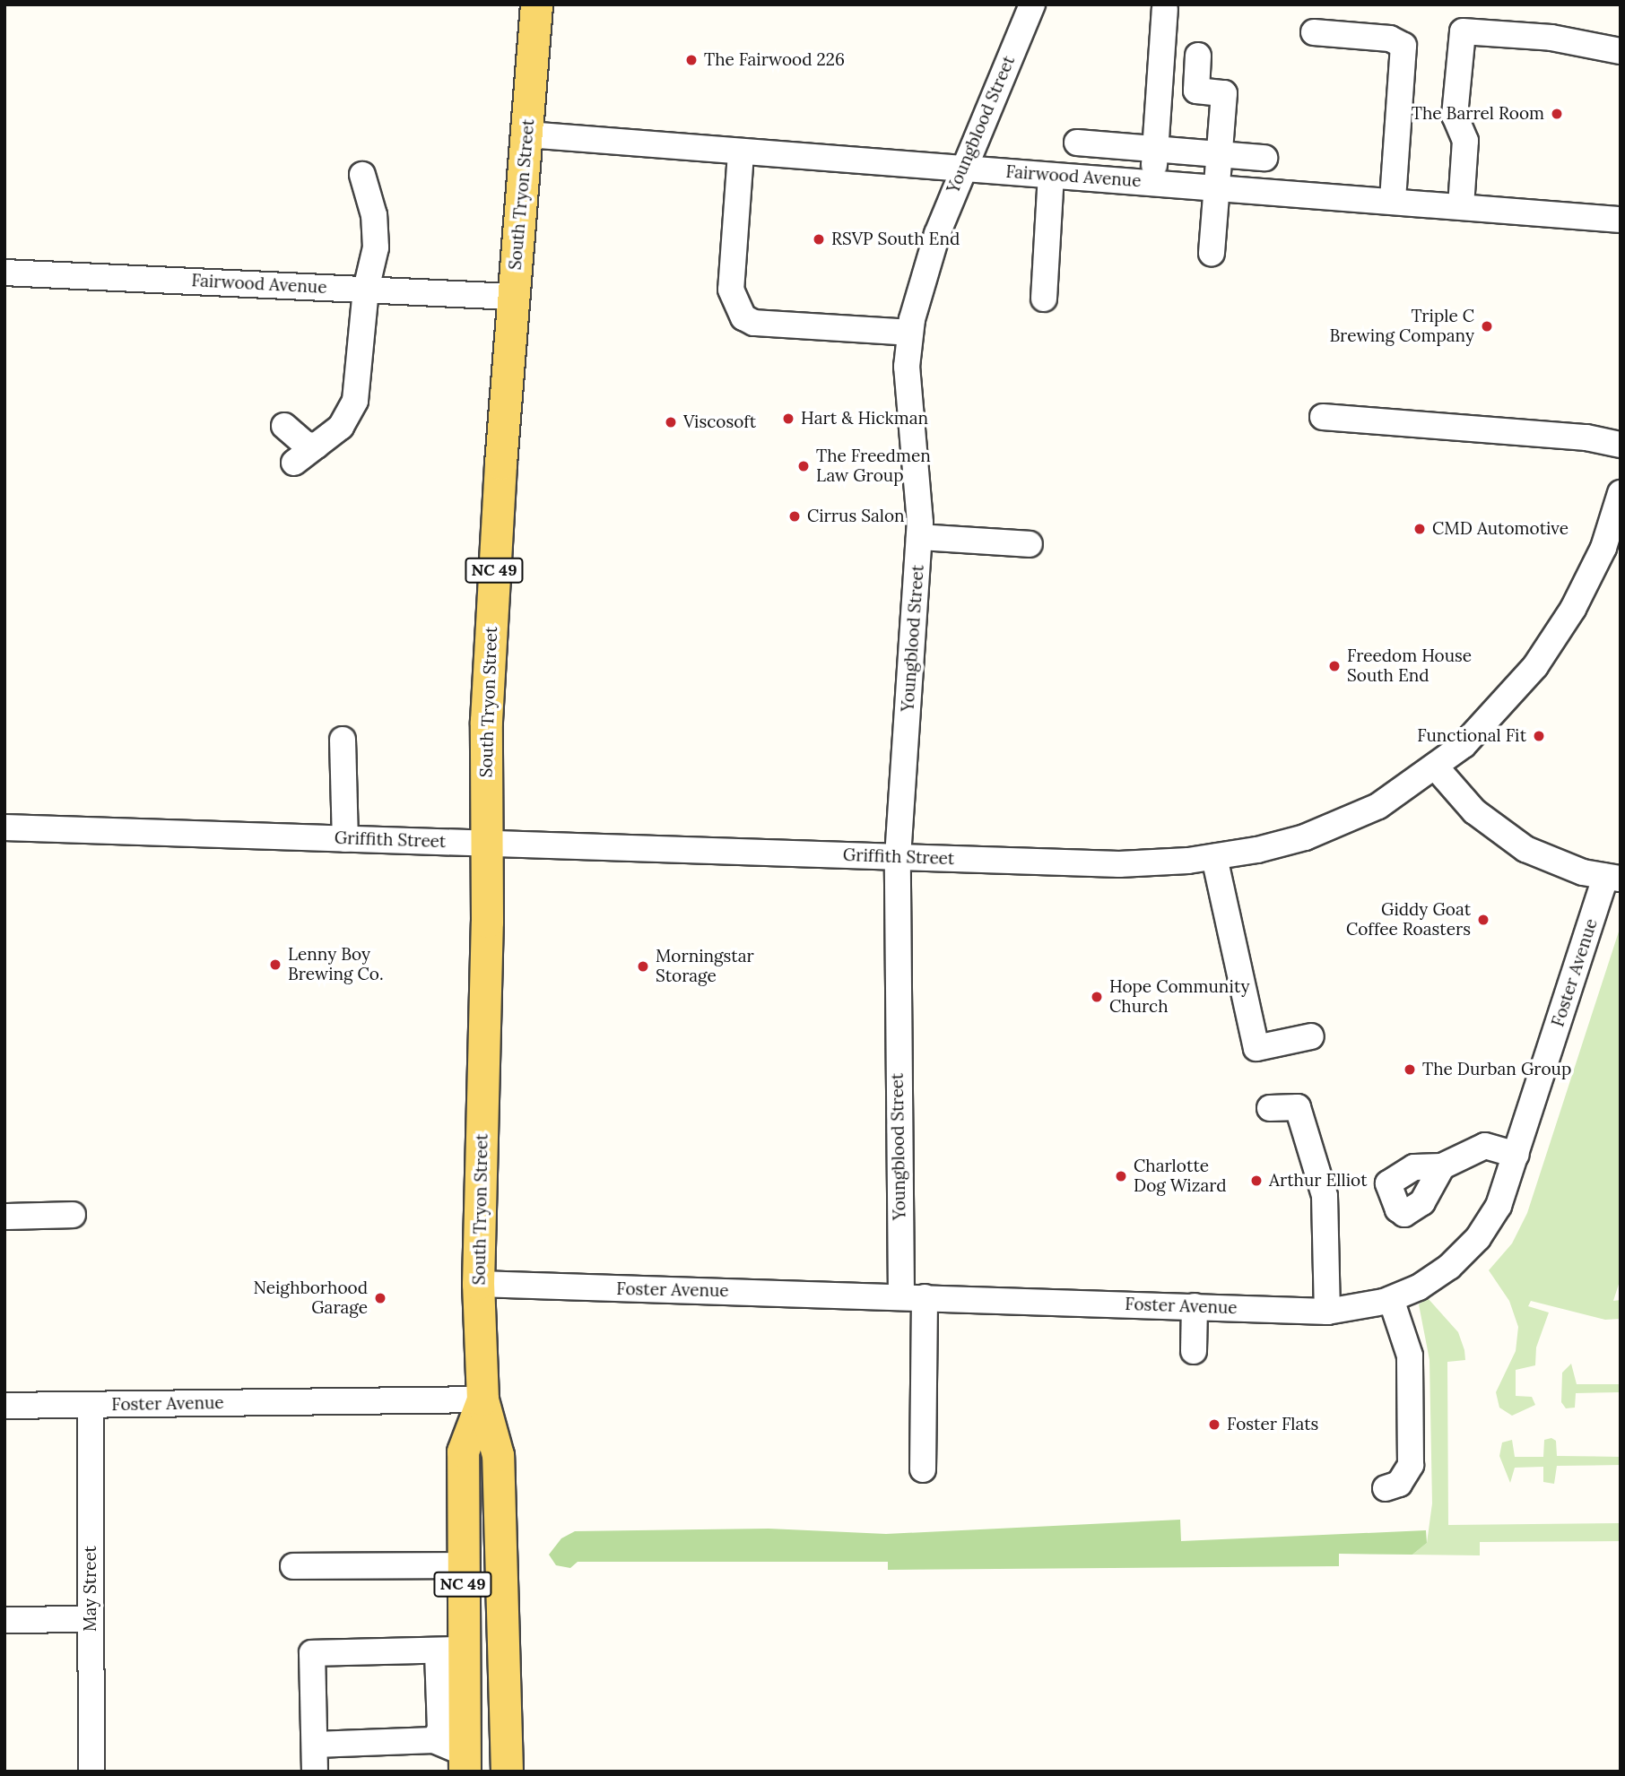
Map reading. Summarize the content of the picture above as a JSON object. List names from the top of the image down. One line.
{"streets":{"main road":["South Tryon Street","NC 49"],"street":["Youngblood Street","Fairwood Avenue","Griffith Street","Foster Avenue","May Street"]},"crossings":[["Youngblood Street","Fairwood Avenue"],["Youngblood Street","Griffith Street"],["Youngblood Street","Foster Avenue"],["Fairwood Avenue","South Tryon Street"],["South Tryon Street","Griffith Street"],["South Tryon Street","Foster Avenue"],["Foster Avenue","May Street"]],"places":["The Fairwood 226","The Barrel Room","RSVP South End","Triple C Brewing Company","Hart & Hickman","Viscosoft","The Freedmen Law Group","Cirrus Salon","CMD Automotive","Freedom House South End","Functional Fit","Giddy Goat Coffee Roasters","Lenny Boy Brewing Co.","Morningstar Storage","Hope Community Church","The Durban Group","Charlotte Dog Wizard","Arthur Elliot","Neighborhood Garage","Foster Flats"]}
